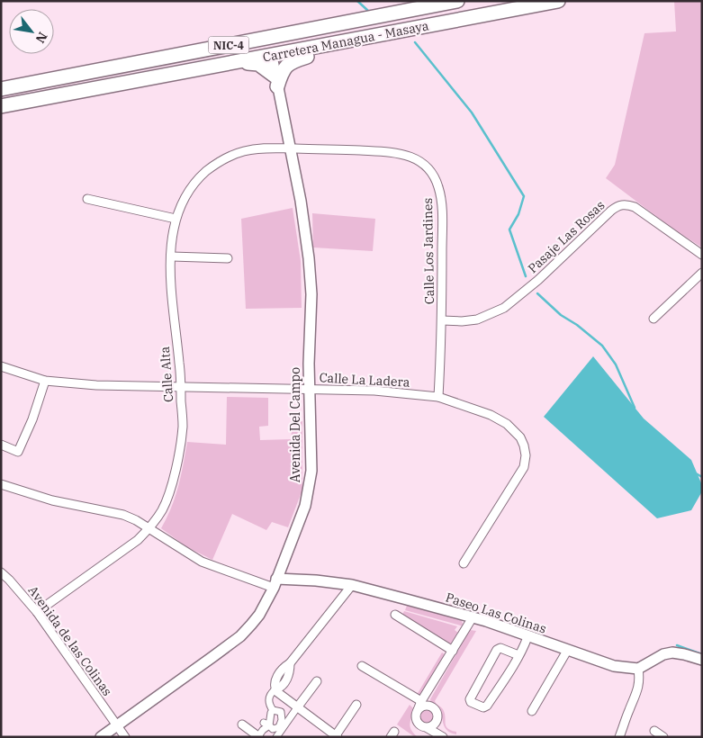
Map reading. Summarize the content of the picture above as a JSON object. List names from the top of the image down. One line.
{"streets":{"highway":["Carretera Managua - Masaya","NIC-4"],"street":["Pasaje Las Rosas","Calle Los Jardines","Calle Alta","Calle La Ladera","Avenida Del Campo","Paseo Las Colinas","Avenida de las Colinas"]},"crossings":[["Carretera Managua - Masaya","Avenida Del Campo"],["Pasaje Las Rosas","Calle Los Jardines"],["Calle Los Jardines","Calle Alta"],["Calle Los Jardines","Calle La Ladera"],["Calle Los Jardines","Avenida Del Campo"],["Calle Alta","Calle La Ladera"],["Calle Alta","Avenida Del Campo"],["Calle Alta","Paseo Las Colinas"],["Calle Alta","Avenida de las Colinas"],["Calle La Ladera","Avenida Del Campo"],["Avenida Del Campo","Paseo Las Colinas"],["Avenida Del Campo","Avenida de las Colinas"]],"north":"bottom right"}
